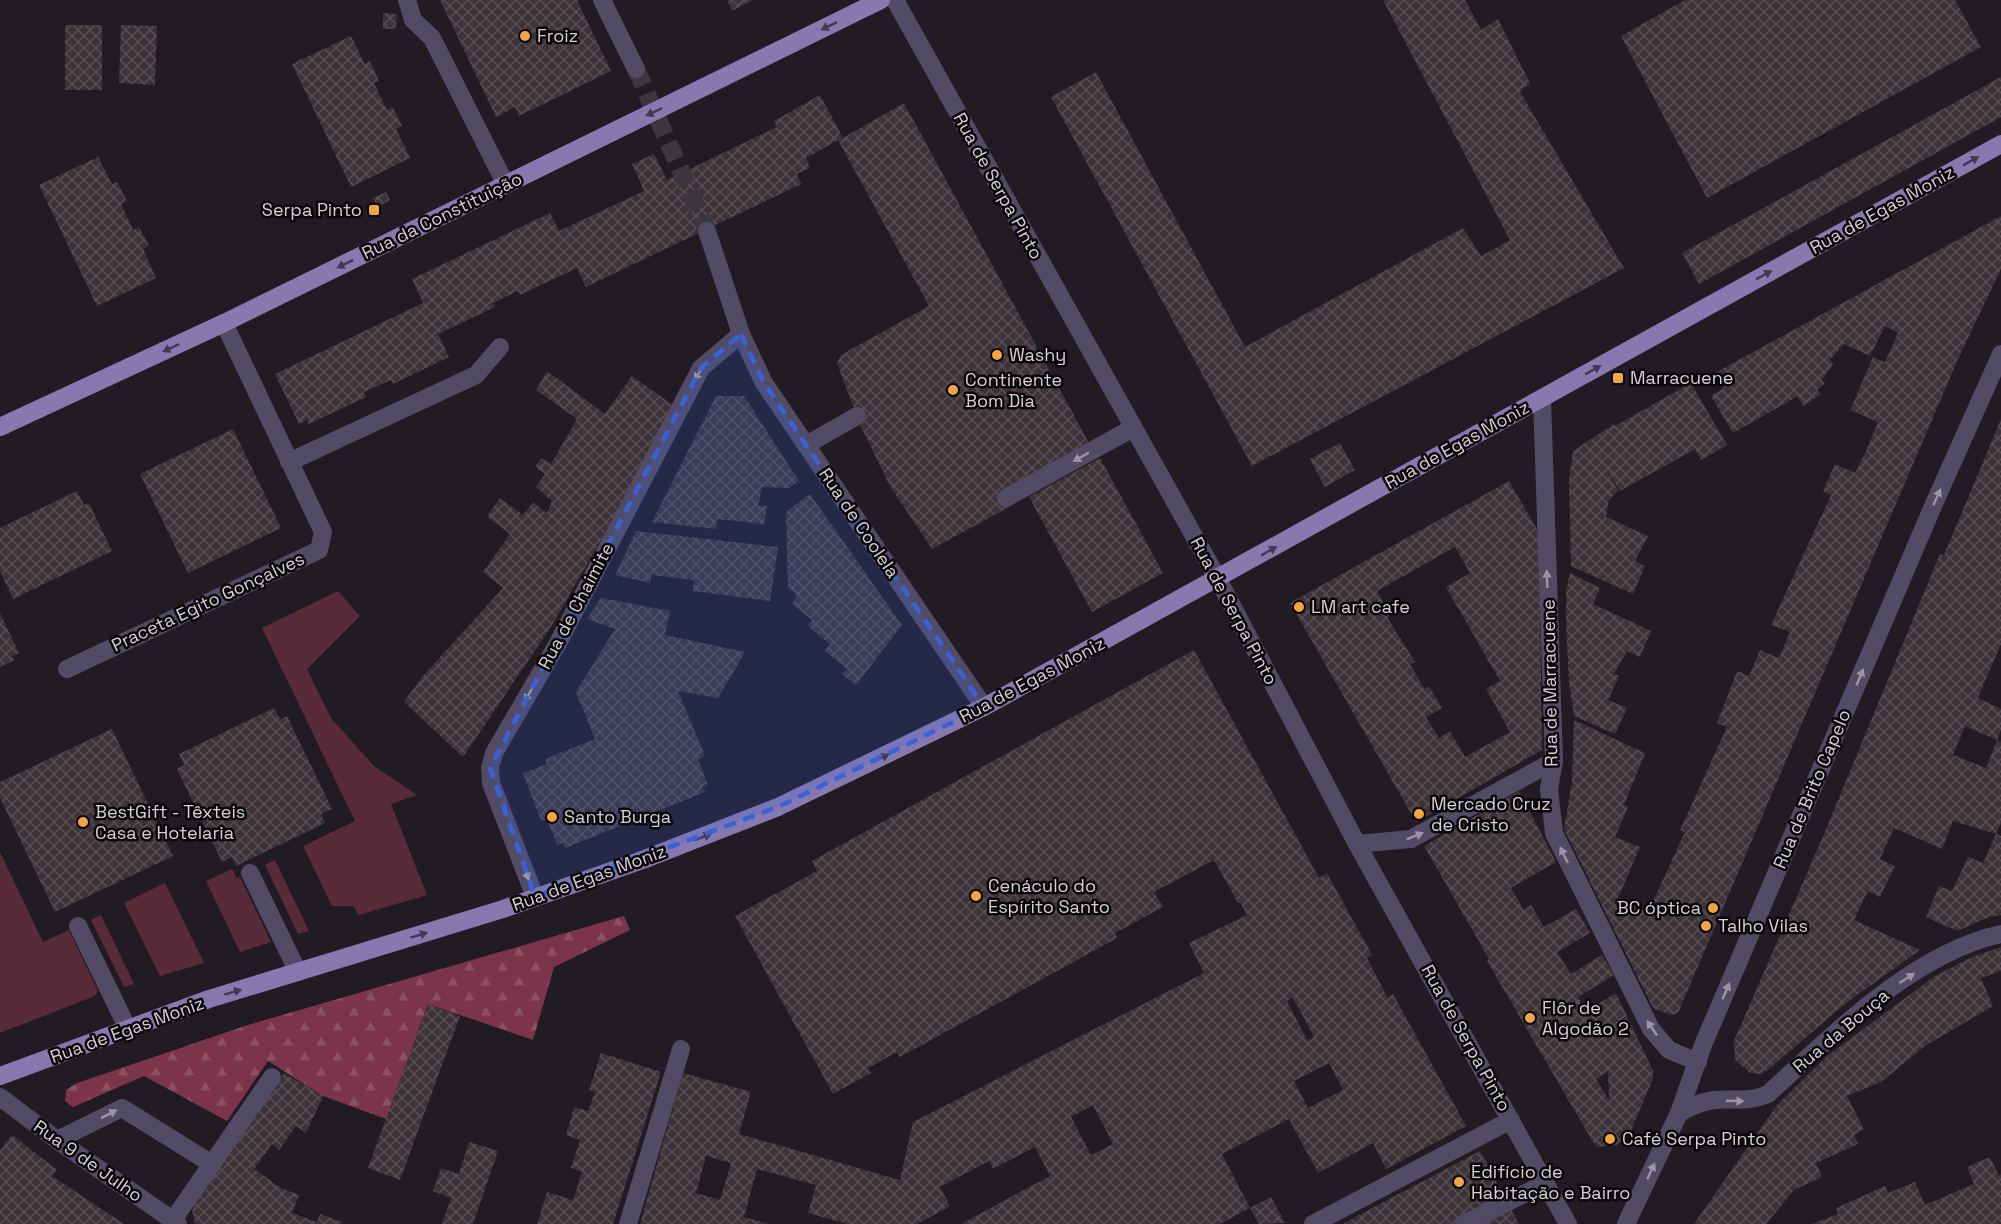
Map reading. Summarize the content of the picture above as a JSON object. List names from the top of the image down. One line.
{"streets":{"main road":["Rua de Egas Moniz","Rua da Constituição"],"street":["Rua de Serpa Pinto","Rua de Coolela","Praceta Egito Gonçalves","Rua de Chaimite","Rua de Marracuene","Rua de Brito Capelo","Rua da Bouça","Rua 9 de Julho"]},"crossings":[["Rua de Serpa Pinto","Rua de Egas Moniz"],["Rua de Egas Moniz","Rua de Coolela"],["Rua de Egas Moniz","Rua de Chaimite"],["Rua de Egas Moniz","Rua de Marracuene"],["Rua da Constituição","Praceta Egito Gonçalves"],["Rua de Coolela","Rua de Chaimite"],["Rua de Marracuene","Rua de Brito Capelo"],["Rua de Brito Capelo","Rua da Bouça"]],"one_way":["Rua de Egas Moniz","Rua da Constituição","Rua de Chaimite","Rua de Marracuene","Rua de Brito Capelo","Rua da Bouça"],"places":{"other":["Froiz","Washy","Continente Bom Dia","LM art cafe","Mercado Cruz de Cristo","Santo Burga","BestGift - Têxteis Casa e Hotelaria","Cenáculo do Espírito Santo","BC óptica","Talho Vilas","Flôr de Algodão 2","Café Serpa Pinto","Edifício de Habitação e Bairro"],"transit":["Serpa Pinto","Marracuene"]}}
